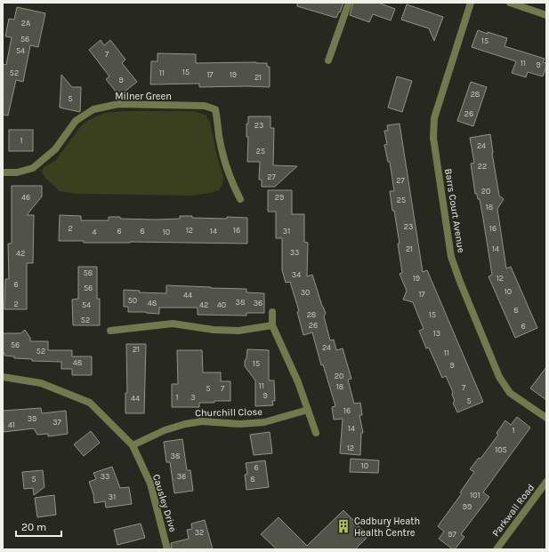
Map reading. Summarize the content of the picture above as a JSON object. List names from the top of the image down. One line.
{"streets":{"street":["Milner Green","Barrs Court Avenue","Churchill Close","Causley Drive","Parkwall Road"]},"crossings":[["Churchill Close","Causley Drive"]],"places":{"building":["Cadbury Heath Health Centre"]},"house_numbers":["2A","56","15","54","7","11","9","15","52","11","17","19","21","9","28","5","26","23","1","24","25","22","27","27","20","46","29","25","18","23","2","16","12","16","6","8","14","31","4","10","21","14","33","42","58","34","19","12","6","56","10","30","17","44","50","38","48","36","2","54","42","40","8","28","15","52","26","6","13","56","24","21","52","11","48","15","9","20","11","18","7","5","7","9","1","3","44","5","16","39","37","41","14","1","12","105","38","10","6","33","36","5","8","101","31","99","32","97"],"scale_bar":"20 m"}
